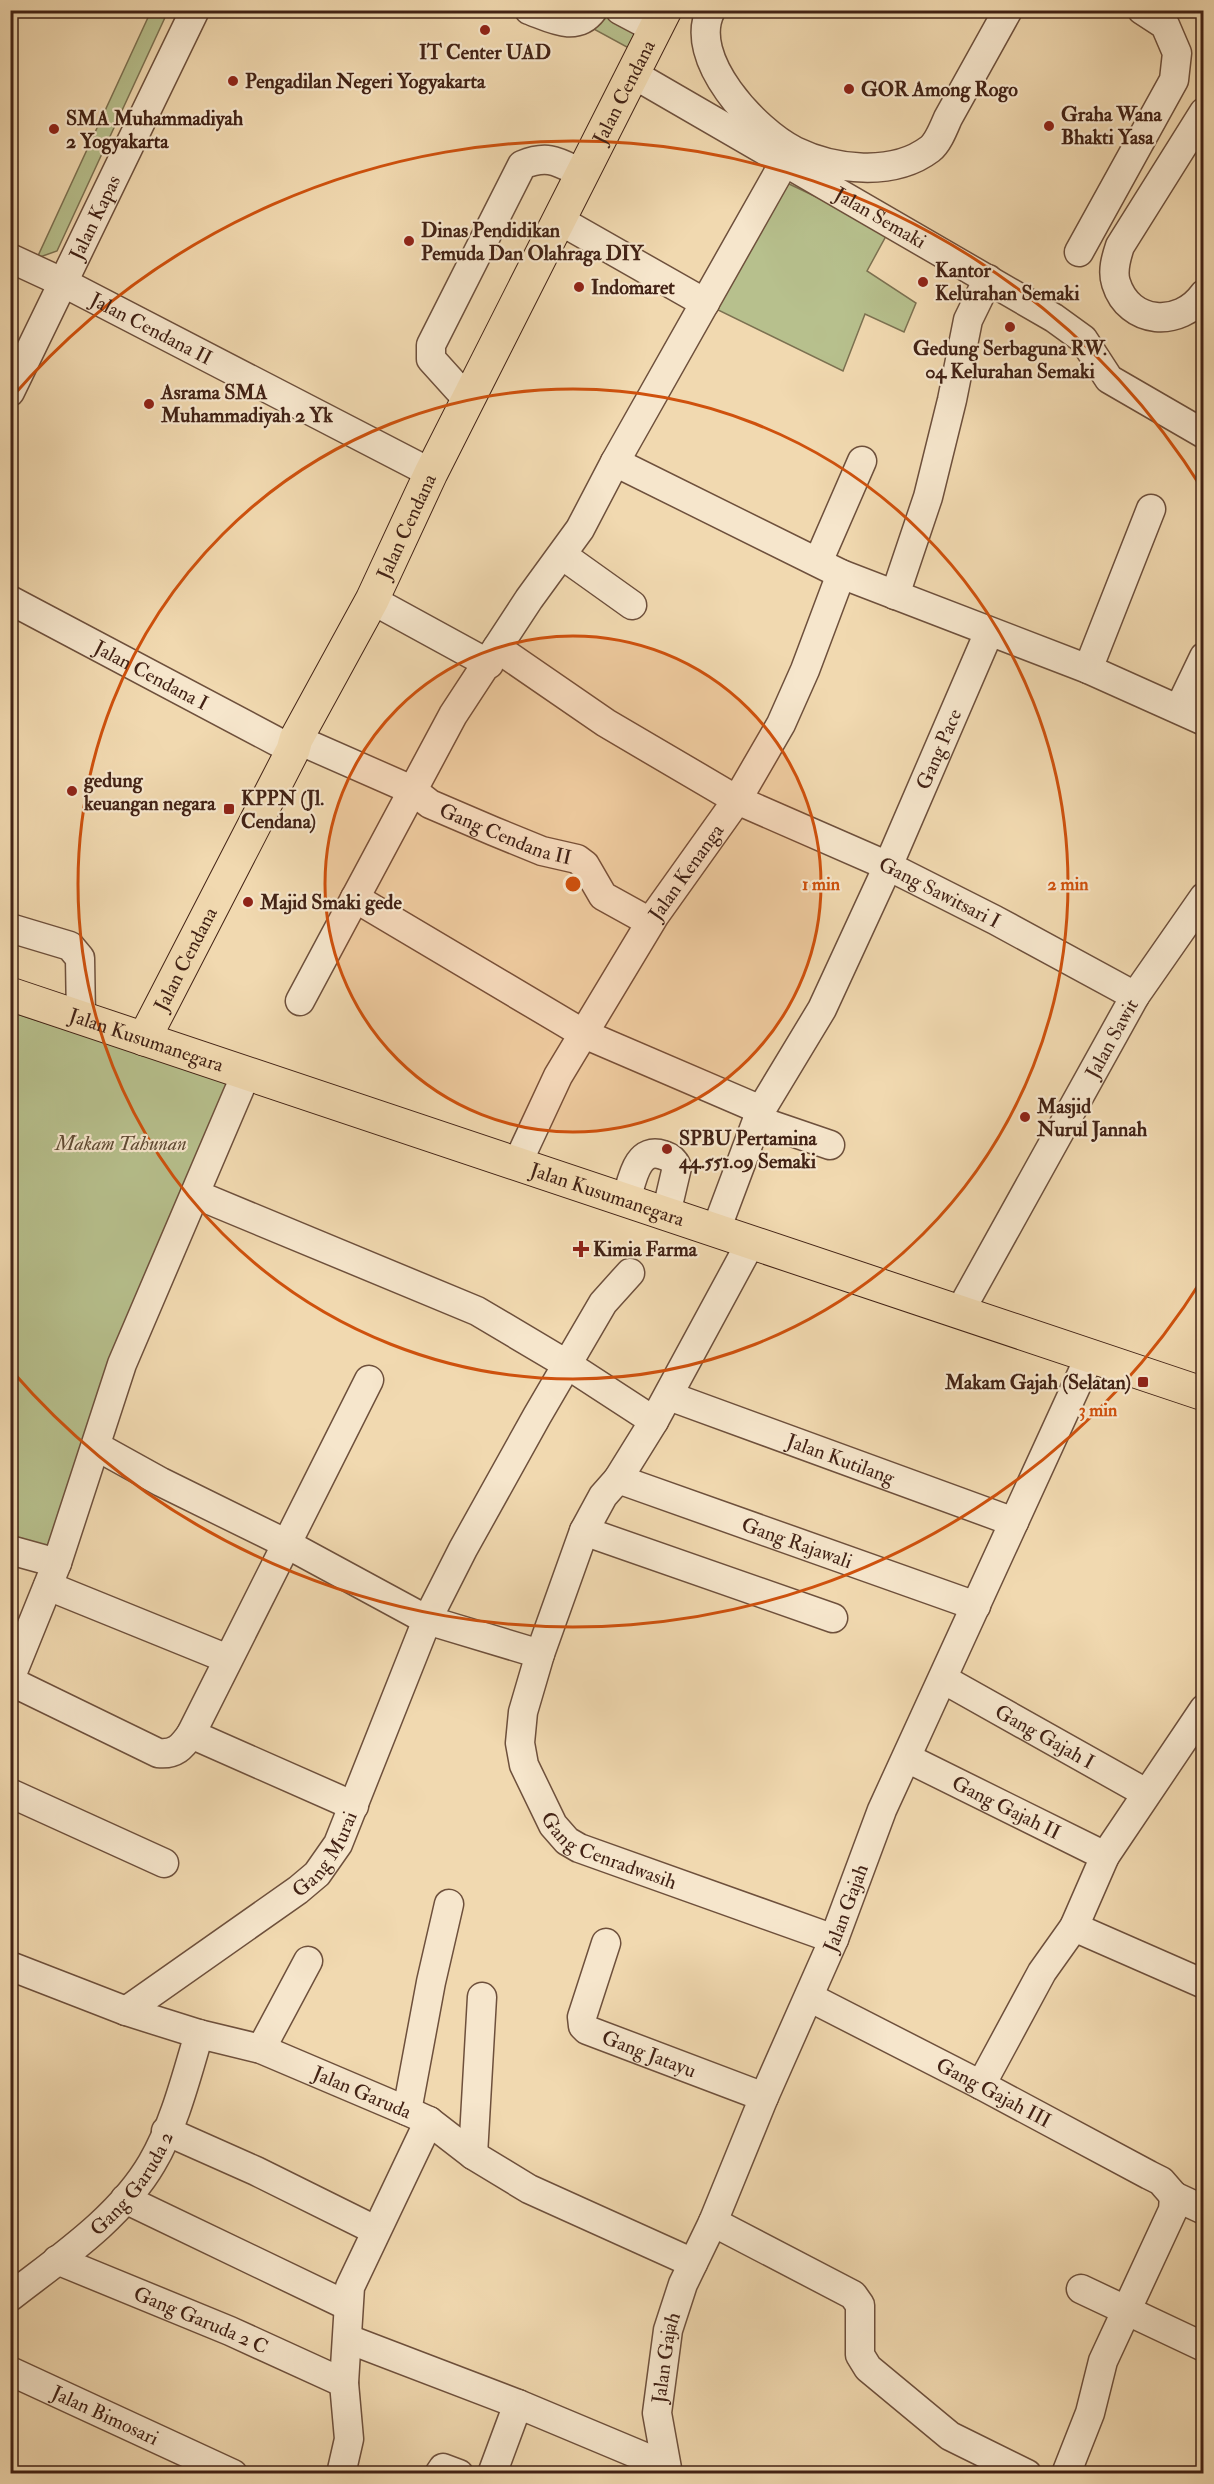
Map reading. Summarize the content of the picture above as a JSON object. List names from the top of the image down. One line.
{"streets":{"main road":["Jalan Cendana","Jalan Kusumanegara"],"street":["Jalan Semaki","Jalan Kapas","Jalan Cendana II","Jalan Cendana I","Gang Pace","Gang Cendana II","Jalan Kenanga","Gang Sawitsari I","Jalan Sawit","Jalan Kutilang","Gang Rajawali","Gang Gajah I","Gang Gajah II","Gang Cenradwasih","Gang Murai","Jalan Gajah","Gang Jatayu","Jalan Garuda","Gang Gajah III","Gang Garuda 2","Gang Garuda 2 C","Jalan Bimosari"]},"crossings":[["Jalan Cendana","Jalan Semaki"],["Jalan Cendana","Jalan Cendana II"],["Jalan Cendana","Jalan Cendana I"],["Jalan Cendana","Gang Sawitsari I"],["Jalan Cendana","Jalan Kusumanegara"],["Jalan Kapas","Jalan Cendana II"],["Jalan Cendana I","Gang Cendana II"],["Gang Pace","Gang Sawitsari I"],["Gang Pace","Jalan Kusumanegara"],["Gang Cendana II","Jalan Kenanga"],["Jalan Kenanga","Gang Sawitsari I"],["Jalan Kenanga","Jalan Kusumanegara"],["Gang Sawitsari I","Jalan Sawit"],["Jalan Sawit","Jalan Kusumanegara"],["Jalan Kusumanegara","Gang Cenradwasih"],["Jalan Kusumanegara","Jalan Gajah"],["Jalan Kutilang","Gang Cenradwasih"],["Jalan Kutilang","Jalan Gajah"],["Gang Rajawali","Gang Cenradwasih"],["Gang Rajawali","Jalan Gajah"],["Gang Gajah I","Jalan Gajah"],["Gang Gajah II","Jalan Gajah"],["Gang Cenradwasih","Jalan Gajah"],["Gang Murai","Jalan Garuda"],["Jalan Gajah","Gang Jatayu"],["Jalan Gajah","Jalan Garuda"],["Jalan Gajah","Gang Gajah III"],["Jalan Garuda","Gang Garuda 2"],["Gang Garuda 2","Gang Garuda 2 C"]],"parks":["Makam Tahunan"],"places":{"other":["IT Center UAD","Pengadilan Negeri Yogyakarta","GOR Among Rogo","Graha Wana Bhakti Yasa","SMA Muhammadiyah 2 Yogyakarta","Dinas Pendidikan Pemuda Dan Olahraga DIY","Kantor Kelurahan Semaki","Indomaret","Gedung Serbaguna RW. 04 Kelurahan Semaki","Asrama SMA Muhammadiyah 2 Yk","gedung keuangan negara","Majid Smaki gede","Masjid Nurul Jannah","SPBU Pertamina 44.551.09 Semaki"],"transit":["KPPN (Jl. Cendana)","Makam Gajah (Selatan)"],"health":["Kimia Farma"]},"rings":["1 min","2 min","3 min"]}
